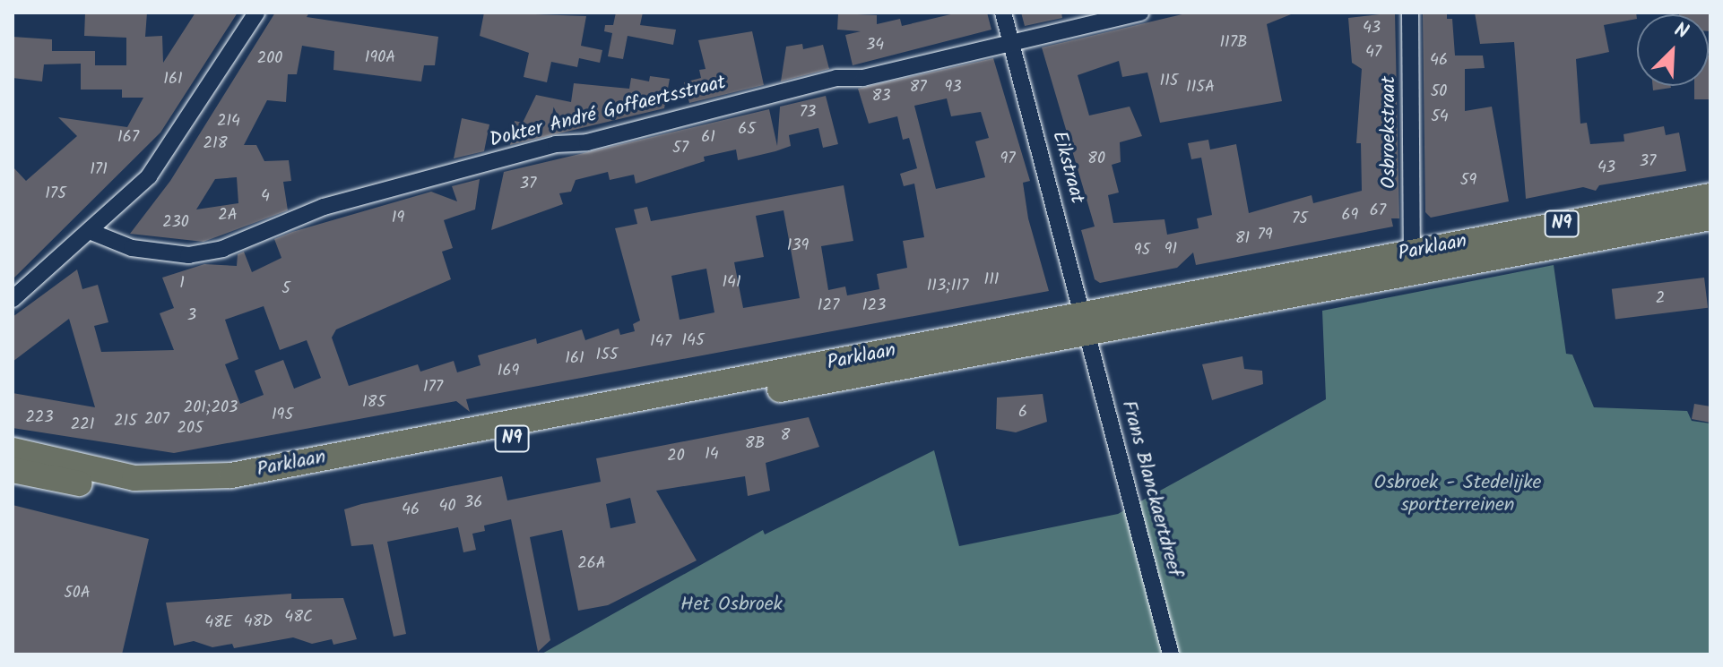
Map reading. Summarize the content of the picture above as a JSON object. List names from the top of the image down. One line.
{"streets":{"main road":["N9","Parklaan"],"street":["Dokter André Goffaertsstraat","Osbroekstraat","Eikstraat","Frans Blanckaertdreef"]},"crossings":[["Dokter André Goffaertsstraat","Eikstraat"],["Osbroekstraat","Parklaan"],["Eikstraat","Parklaan"],["Eikstraat","Frans Blanckaertdreef"],["Parklaan","Frans Blanckaertdreef"]],"parks":["Osbroek - Stedelijke sportterreinen","Het Osbroek"],"house_numbers":["43","117B","34","47","190A","200","46","161","115","87","93","115A","50","83","73","54","214","65","167","61","218","57","97","80","37","43","171","59","37","175","4","67","2A","69","19","75","230","79","81","139","91","95","111","141","1","113;117","5","2","127","123","3","145","147","155","161","169","177","185","201;203","6","195","223","207","215","221","205","8","8B","14","20","36","40","46","26A","50A","48C","48D","48E"],"north":"top right"}
